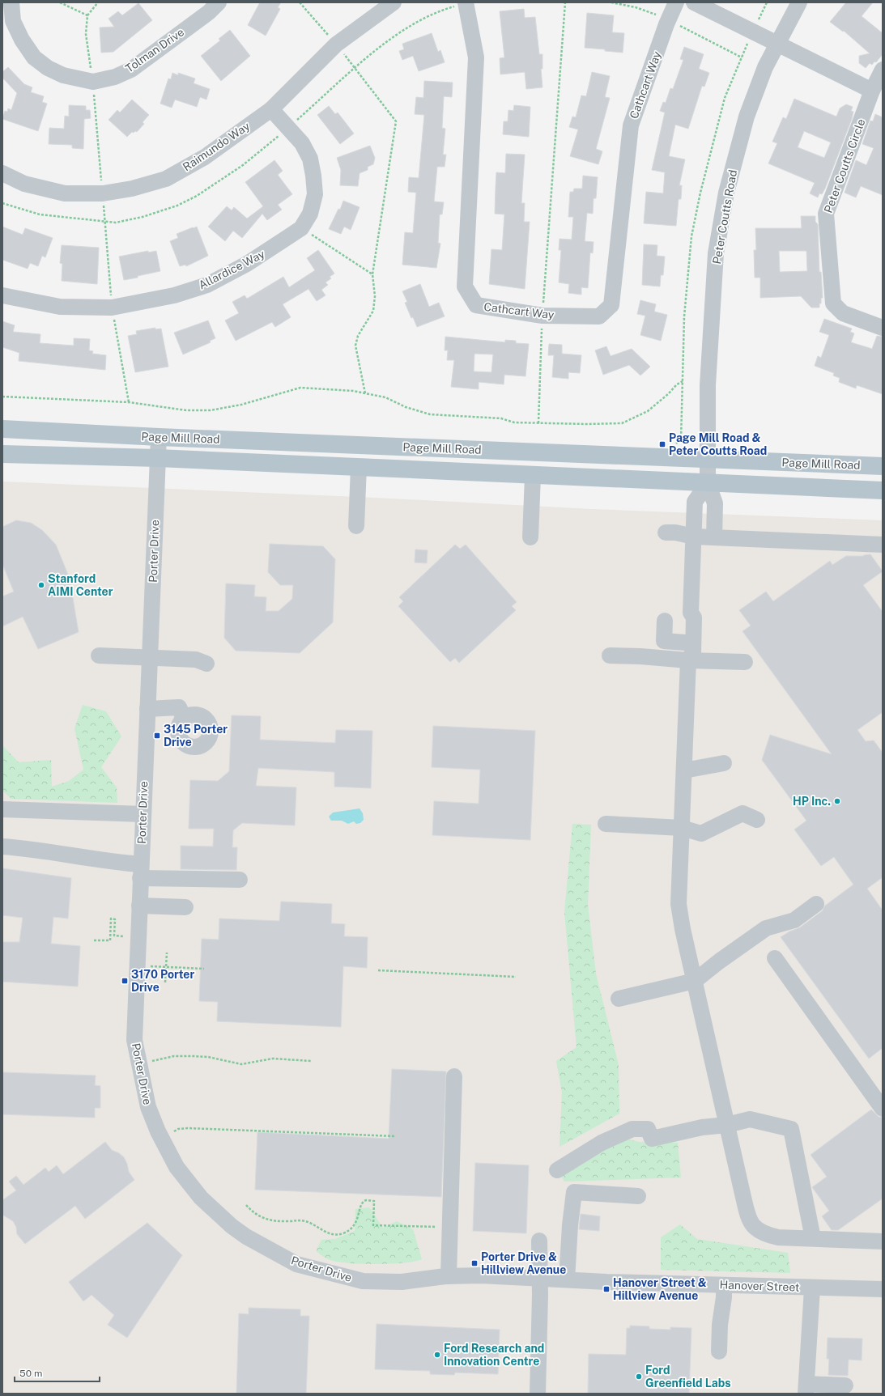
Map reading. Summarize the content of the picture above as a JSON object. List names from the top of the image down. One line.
{"streets":{"main road":["Page Mill Road"],"street":["Tolman Drive","Cathcart Way","Raimundo Way","Peter Coutts Circle","Peter Coutts Road","Allardice Way","Porter Drive","Hanover Street"]},"crossings":[["Raimundo Way","Allardice Way"],["Peter Coutts Road","Page Mill Road"],["Page Mill Road","Porter Drive"],["Porter Drive","Hanover Street"]],"places":{"transit":["Page Mill Road & Peter Coutts Road","3145 Porter Drive","3170 Porter Drive","Porter Drive & Hillview Avenue","Hanover Street & Hillview Avenue"],"other":["Stanford AIMI Center","HP Inc.","Ford Research and Innovation Centre","Ford Greenfield Labs"]},"scale_bar":"50 m"}
